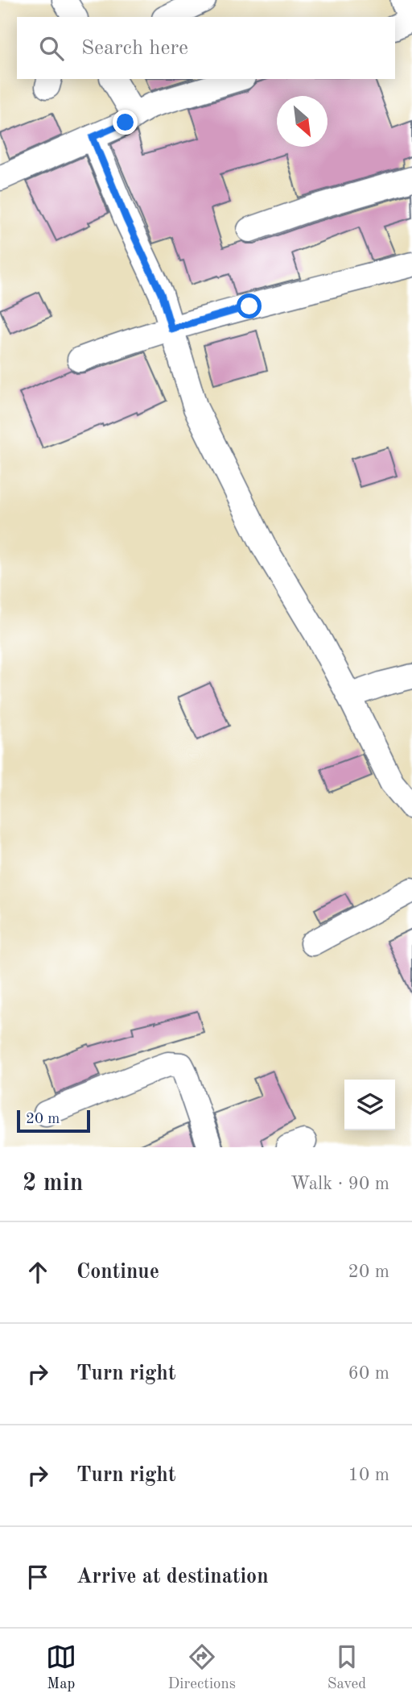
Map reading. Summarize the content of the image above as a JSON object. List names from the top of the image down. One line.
{"scale_bar":"20 m","north":"bottom right","page":{"search":"Search here","scale":"20 m","heading":["2 min","Walk · 90 m"],"list":[["Continue","20 m"],["Turn right","60 m"],["Turn right","10 m"],"Arrive at destination"],"nav":["Map","Directions","Saved"]}}
